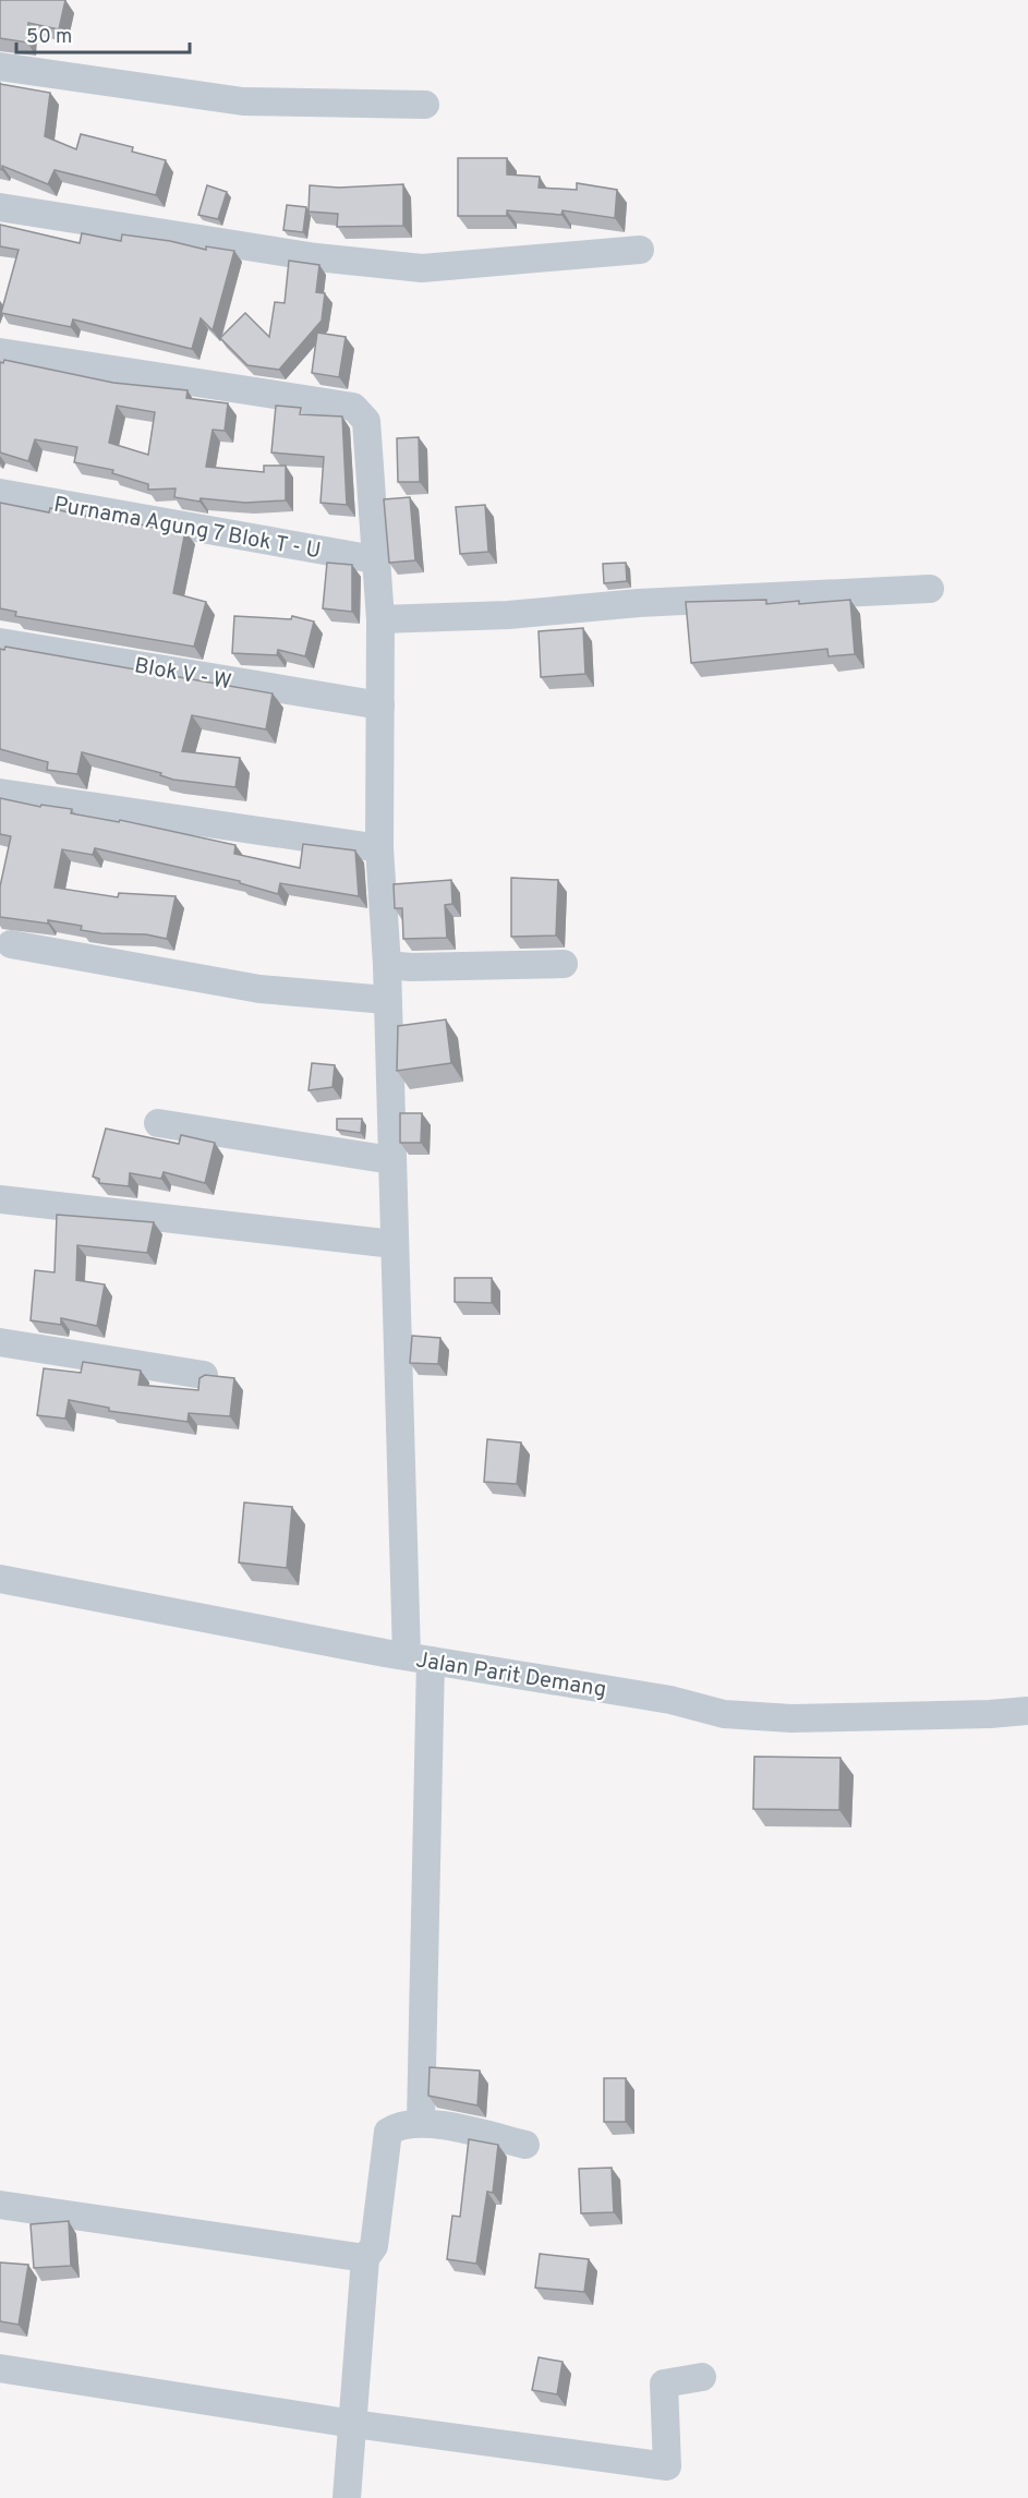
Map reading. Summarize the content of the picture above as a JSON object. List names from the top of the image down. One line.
{"streets":{"street":["Purnama Agung 7 Blok T - U","Blok V - W","Jalan Parit Demang"]},"scale_bar":"50 m"}
